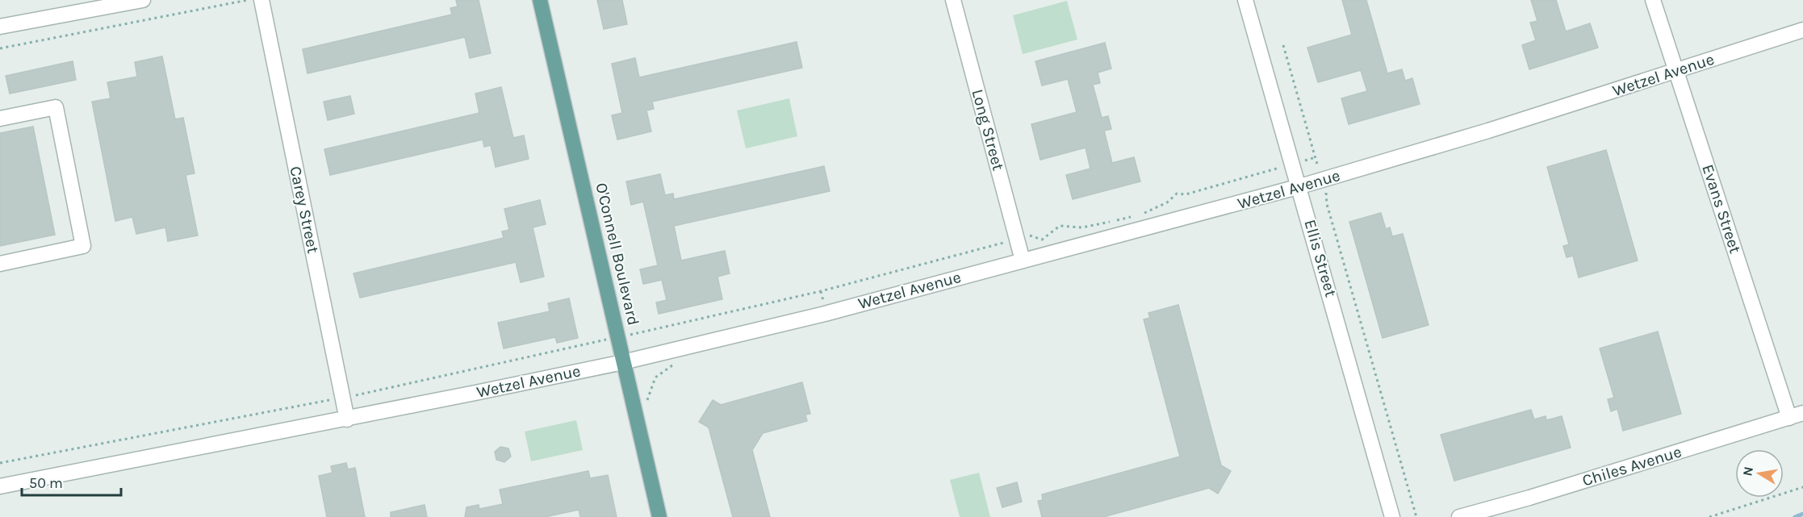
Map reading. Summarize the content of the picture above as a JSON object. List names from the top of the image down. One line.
{"streets":{"main road":["O'Connell Boulevard"],"street":["Wetzel Avenue","Long Street","Evans Street","Carey Street","Ellis Street","Chiles Avenue"]},"crossings":[["Wetzel Avenue","Long Street"],["Wetzel Avenue","Evans Street"],["Wetzel Avenue","Carey Street"],["Wetzel Avenue","O'Connell Boulevard"],["Wetzel Avenue","Ellis Street"],["Evans Street","Chiles Avenue"]],"scale_bar":"50 m","north":"left"}
